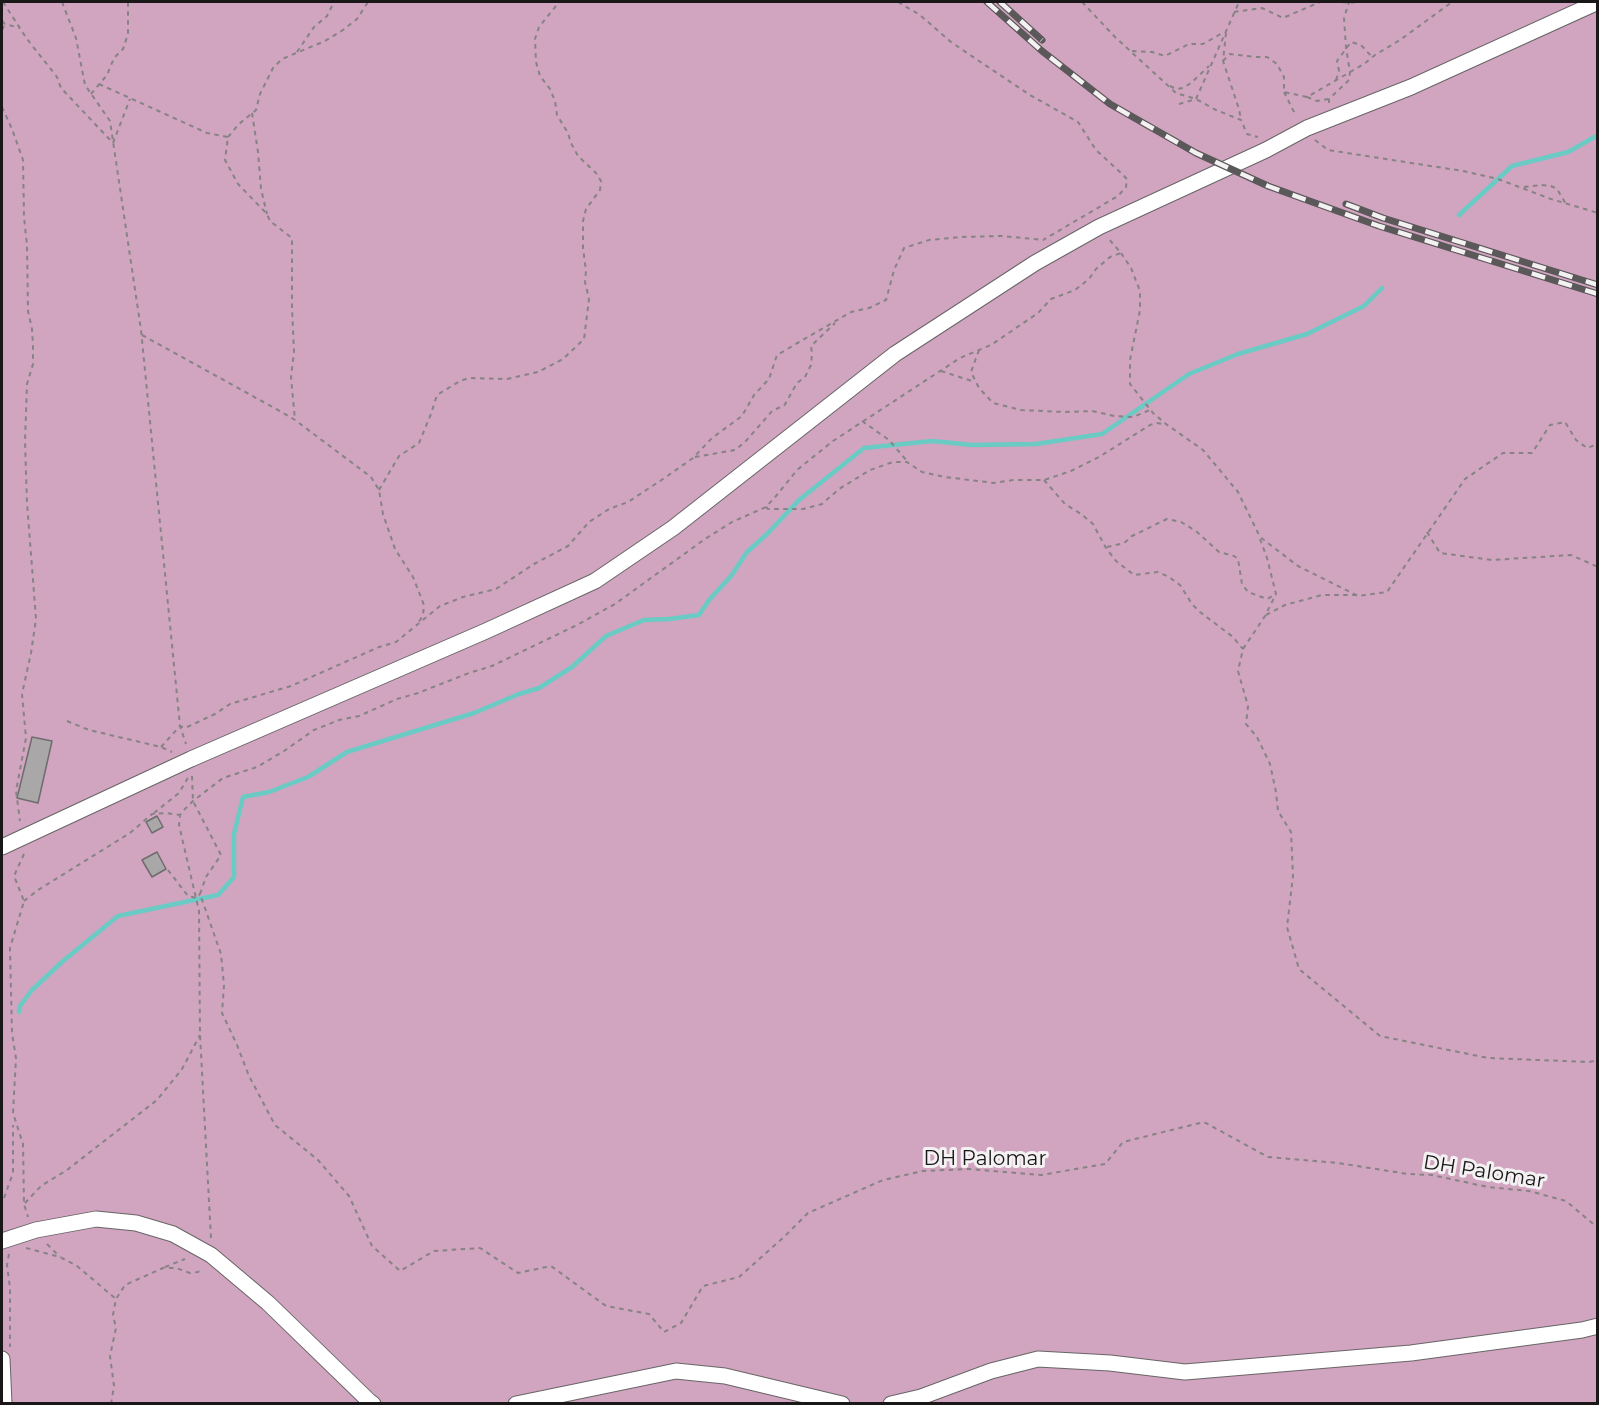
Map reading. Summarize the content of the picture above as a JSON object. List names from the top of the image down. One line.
{"streets":{"path":["DH Palomar"]}}
